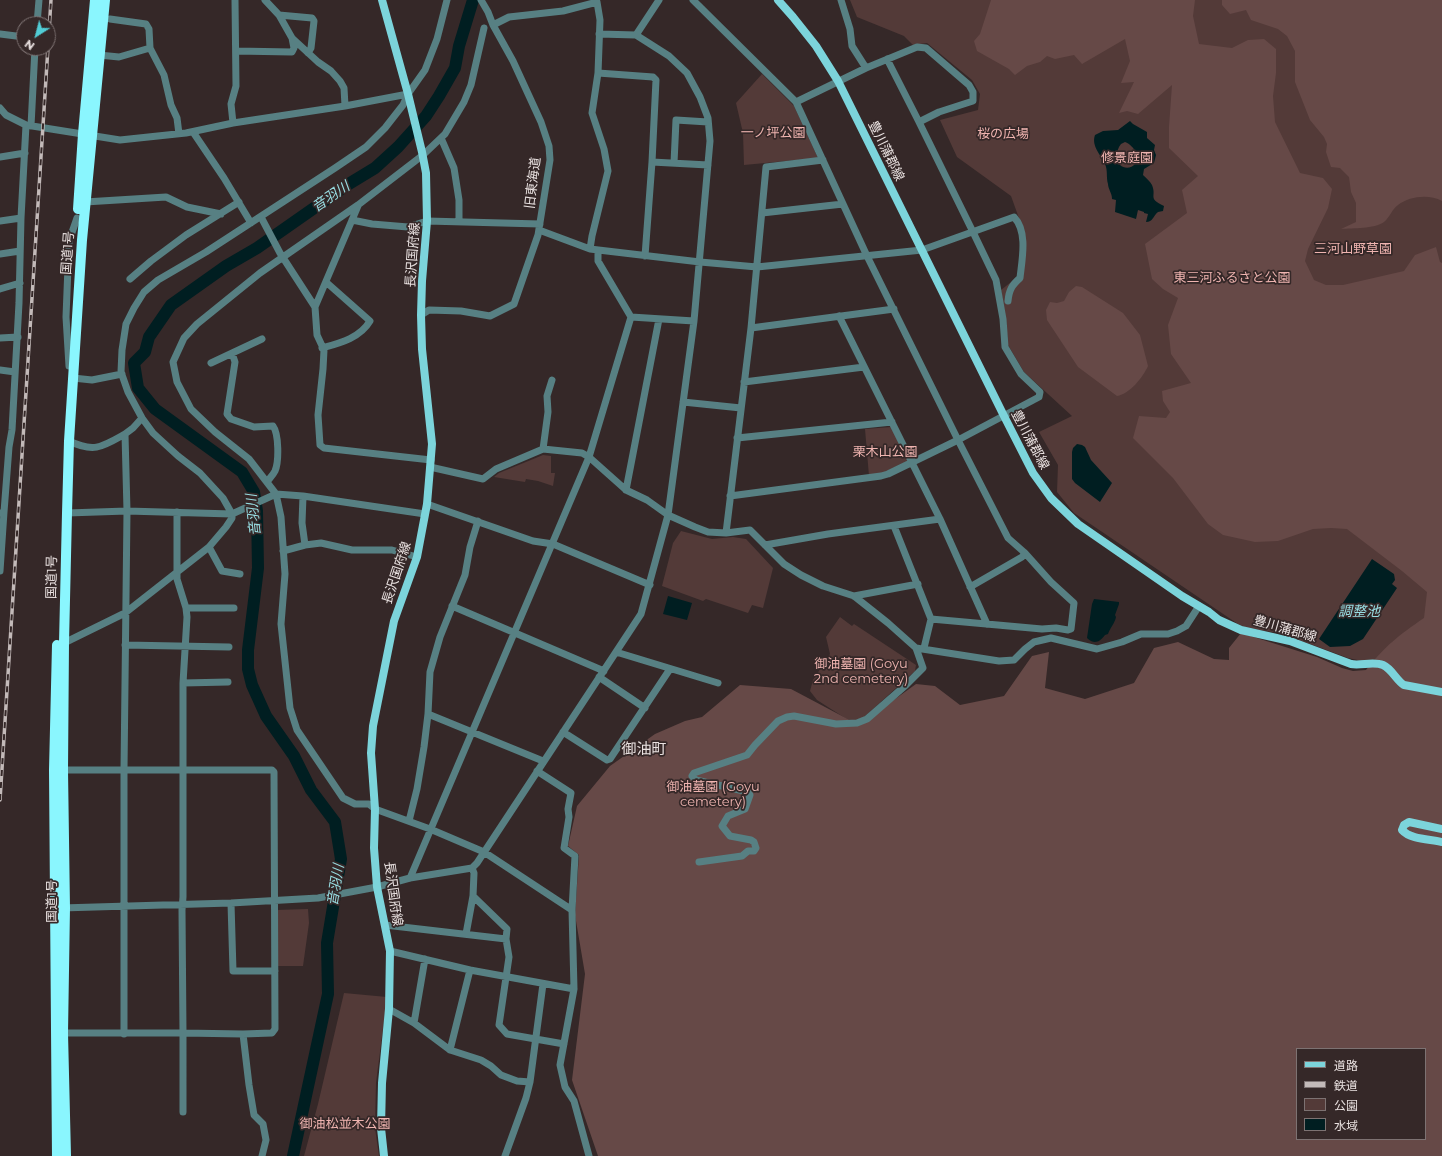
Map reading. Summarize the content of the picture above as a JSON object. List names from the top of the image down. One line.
{"streets":{"highway":["国道1号"],"main road":["豊川蒲郡線","長沢国府線"],"street":["旧東海道"]},"crossings":[["旧東海道","長沢国府線"]],"districts":["御油町"],"water":["音羽川","調整池"],"parks":["一ノ坪公園","桜の広場","修景庭園","三河山野草園","東三河ふるさと公園","栗木山公園","御油墓園 (Goyu 2nd cemetery)","御油墓園 (Goyu cemetery)","御油松並木公園"],"legend":["道路","鉄道","公園","水域"],"north":"bottom left"}
